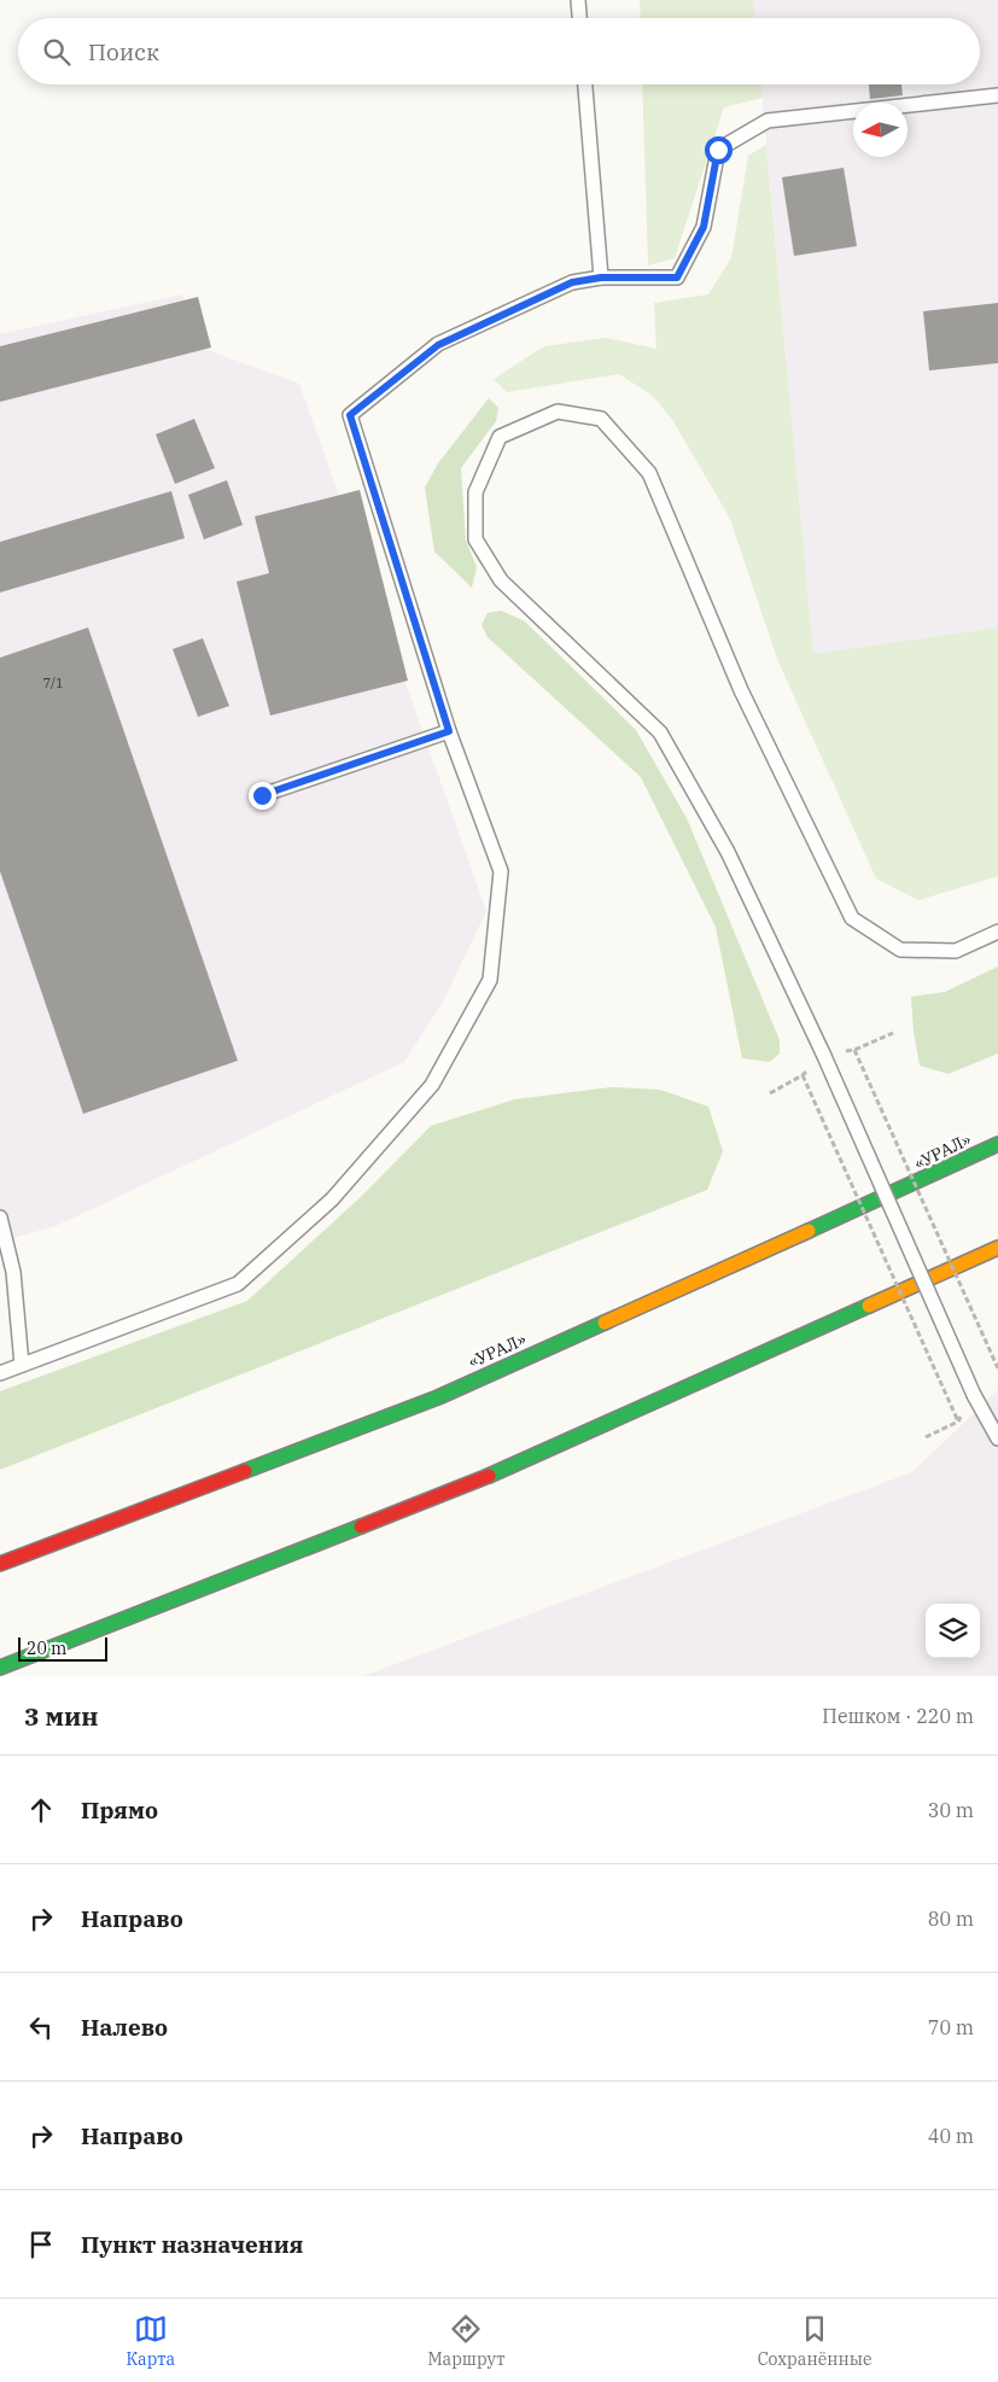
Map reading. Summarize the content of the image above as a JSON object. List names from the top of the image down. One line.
{"streets":{"main road":["«УРАЛ»"]},"house_numbers":["7/1"],"scale_bar":"20 m","north":"left","page":{"search":"Поиск","scale":"20 m","heading":["3 мин","Пешком · 220 m"],"list":[["Прямо","30 m"],["Направо","80 m"],["Налево","70 m"],["Направо","40 m"],"Пункт назначения"],"nav":["Карта","Маршрут","Сохранённые"]}}
